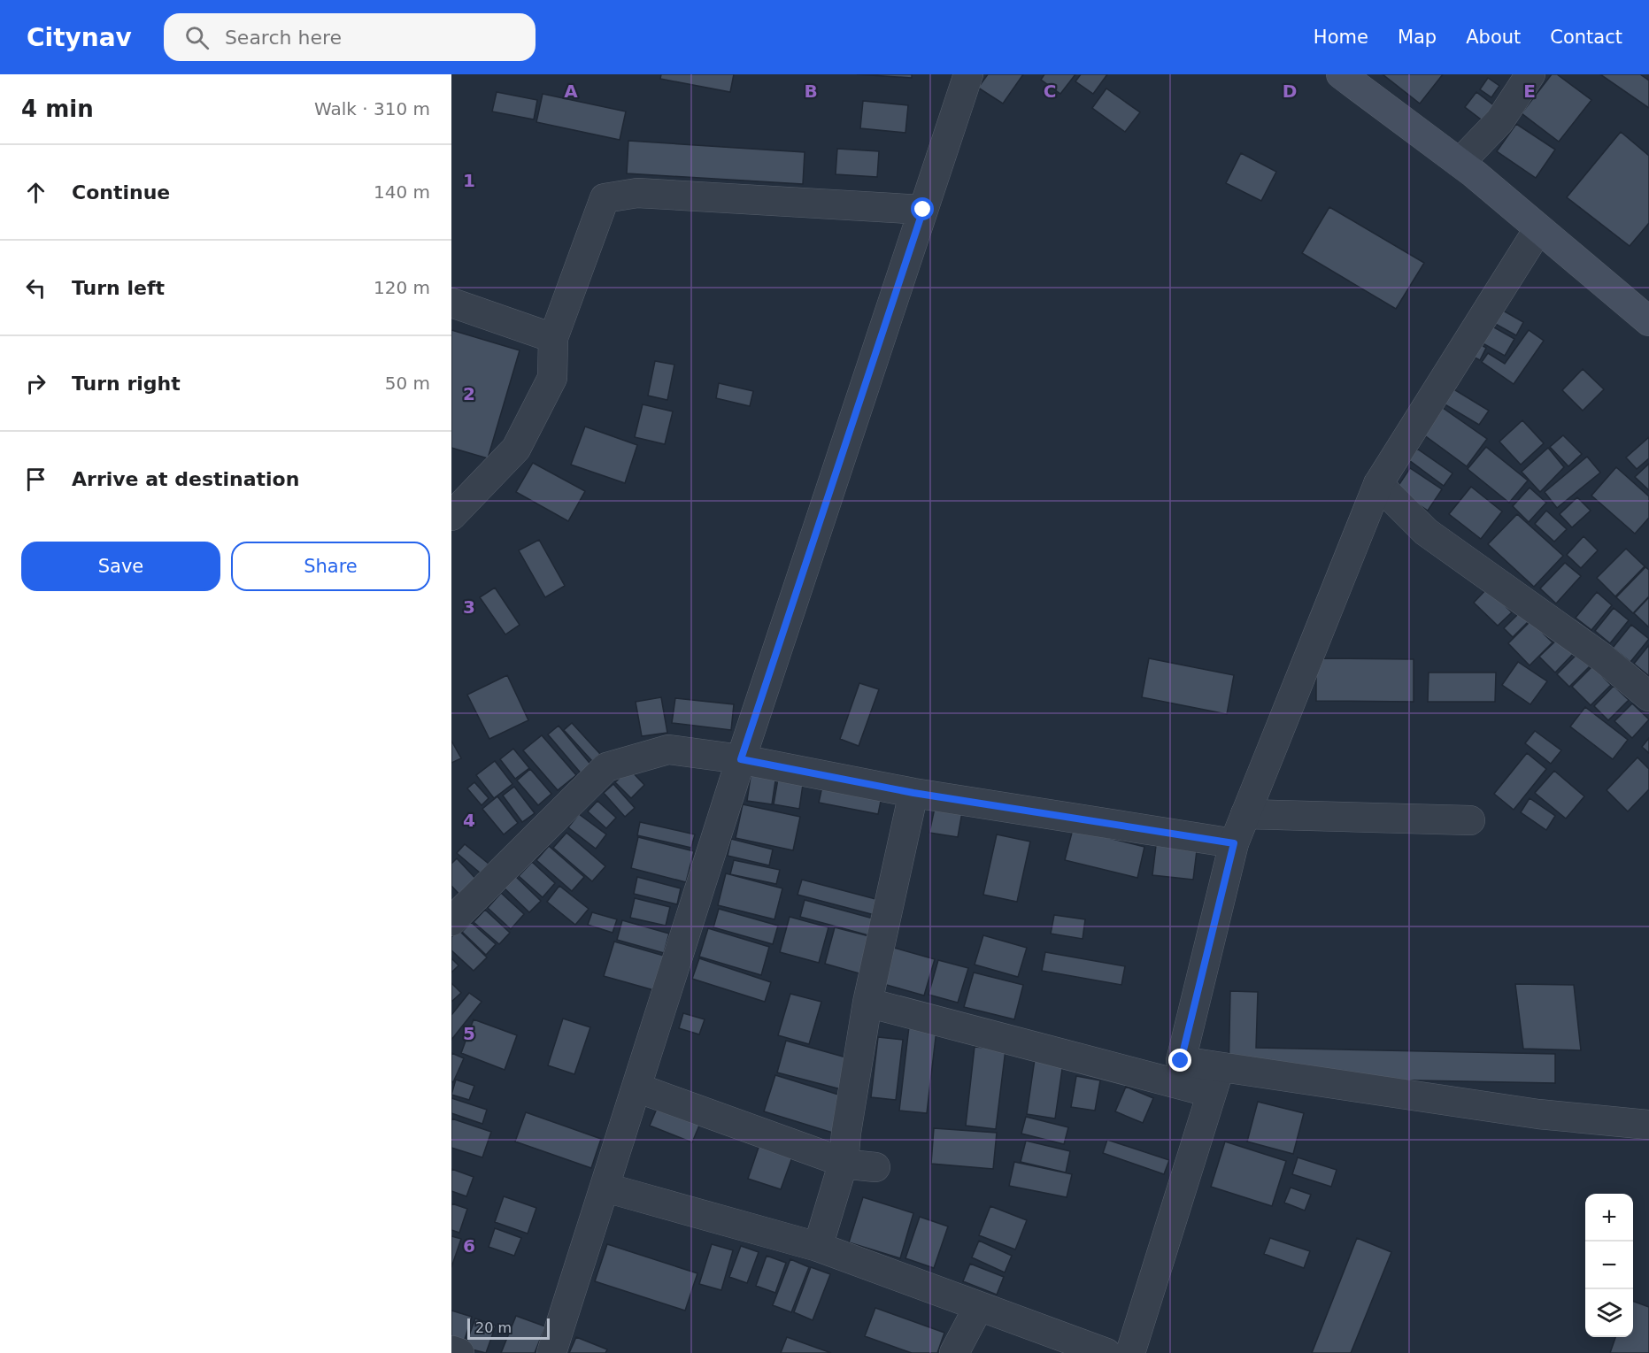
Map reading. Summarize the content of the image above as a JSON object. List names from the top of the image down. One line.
{"scale_bar":"20 m","page":{"header":"Citynav","search":"Search here","nav":["Home","Map","About","Contact"],"heading":["4 min","Walk · 310 m"],"list":[["Continue","140 m"],["Turn left","120 m"],["Turn right","50 m"],"Arrive at destination"],"buttons":["Save","Share"],"map_buttons":["+","−"],"scale":"20 m"},"grid":{"columns":["A","B","C","D","E"],"rows":["1","2","3","4","5","6"]}}
